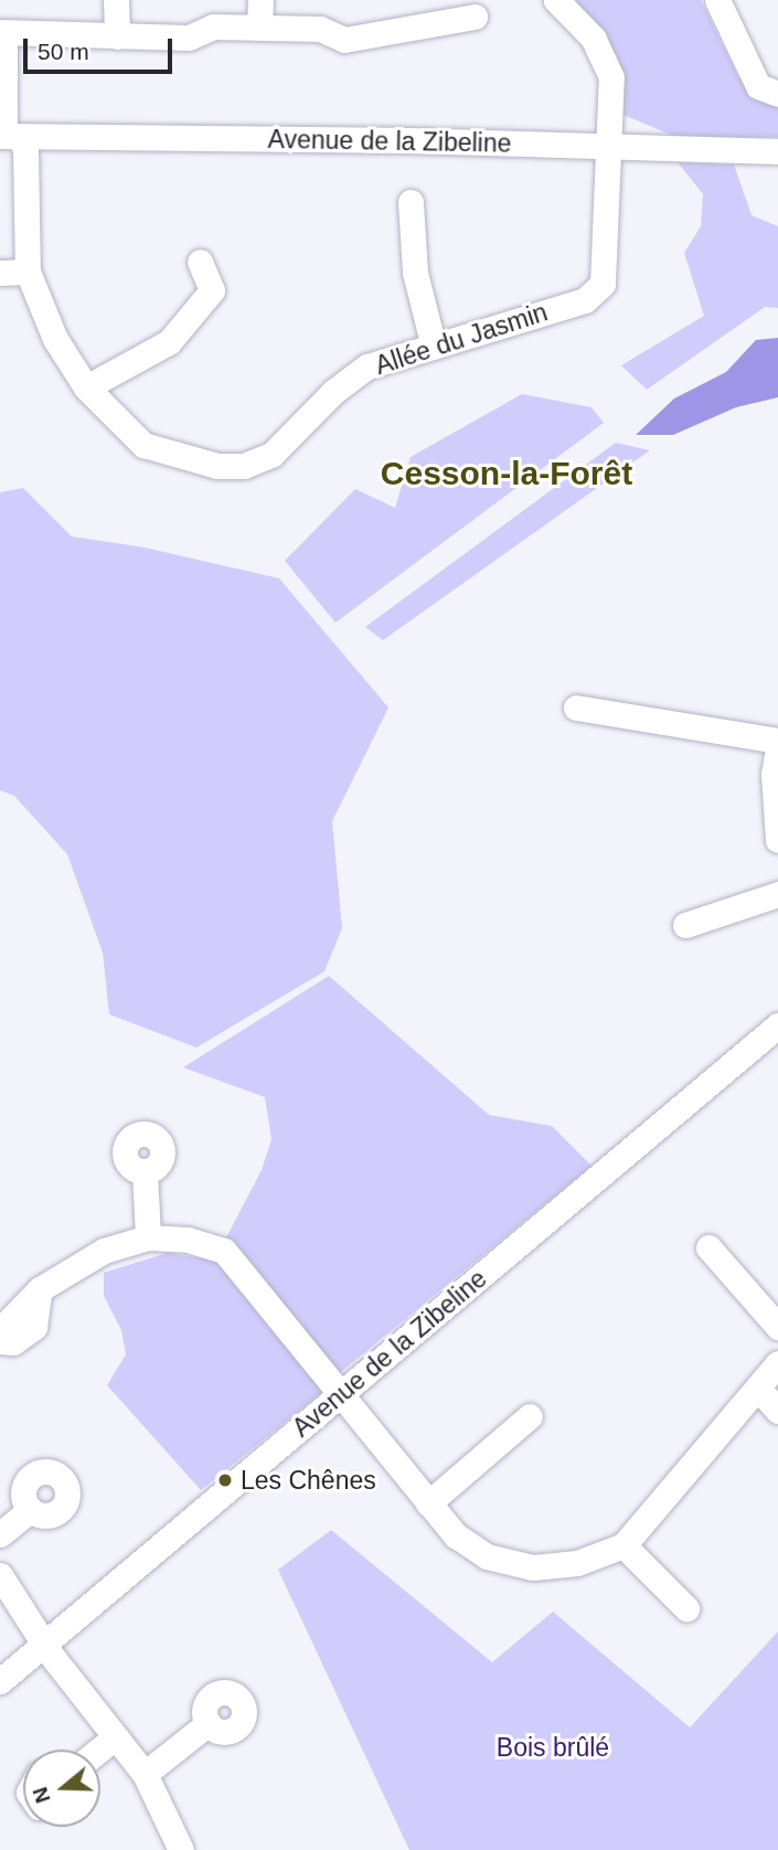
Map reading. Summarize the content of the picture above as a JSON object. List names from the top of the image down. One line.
{"streets":{"street":["Avenue de la Zibeline","Allée du Jasmin"]},"crossings":[["Avenue de la Zibeline","Allée du Jasmin"]],"districts":["Cesson-la-Forêt"],"parks":["Bois brûlé"],"places":["Les Chênes"],"scale_bar":"50 m","north":"left"}
